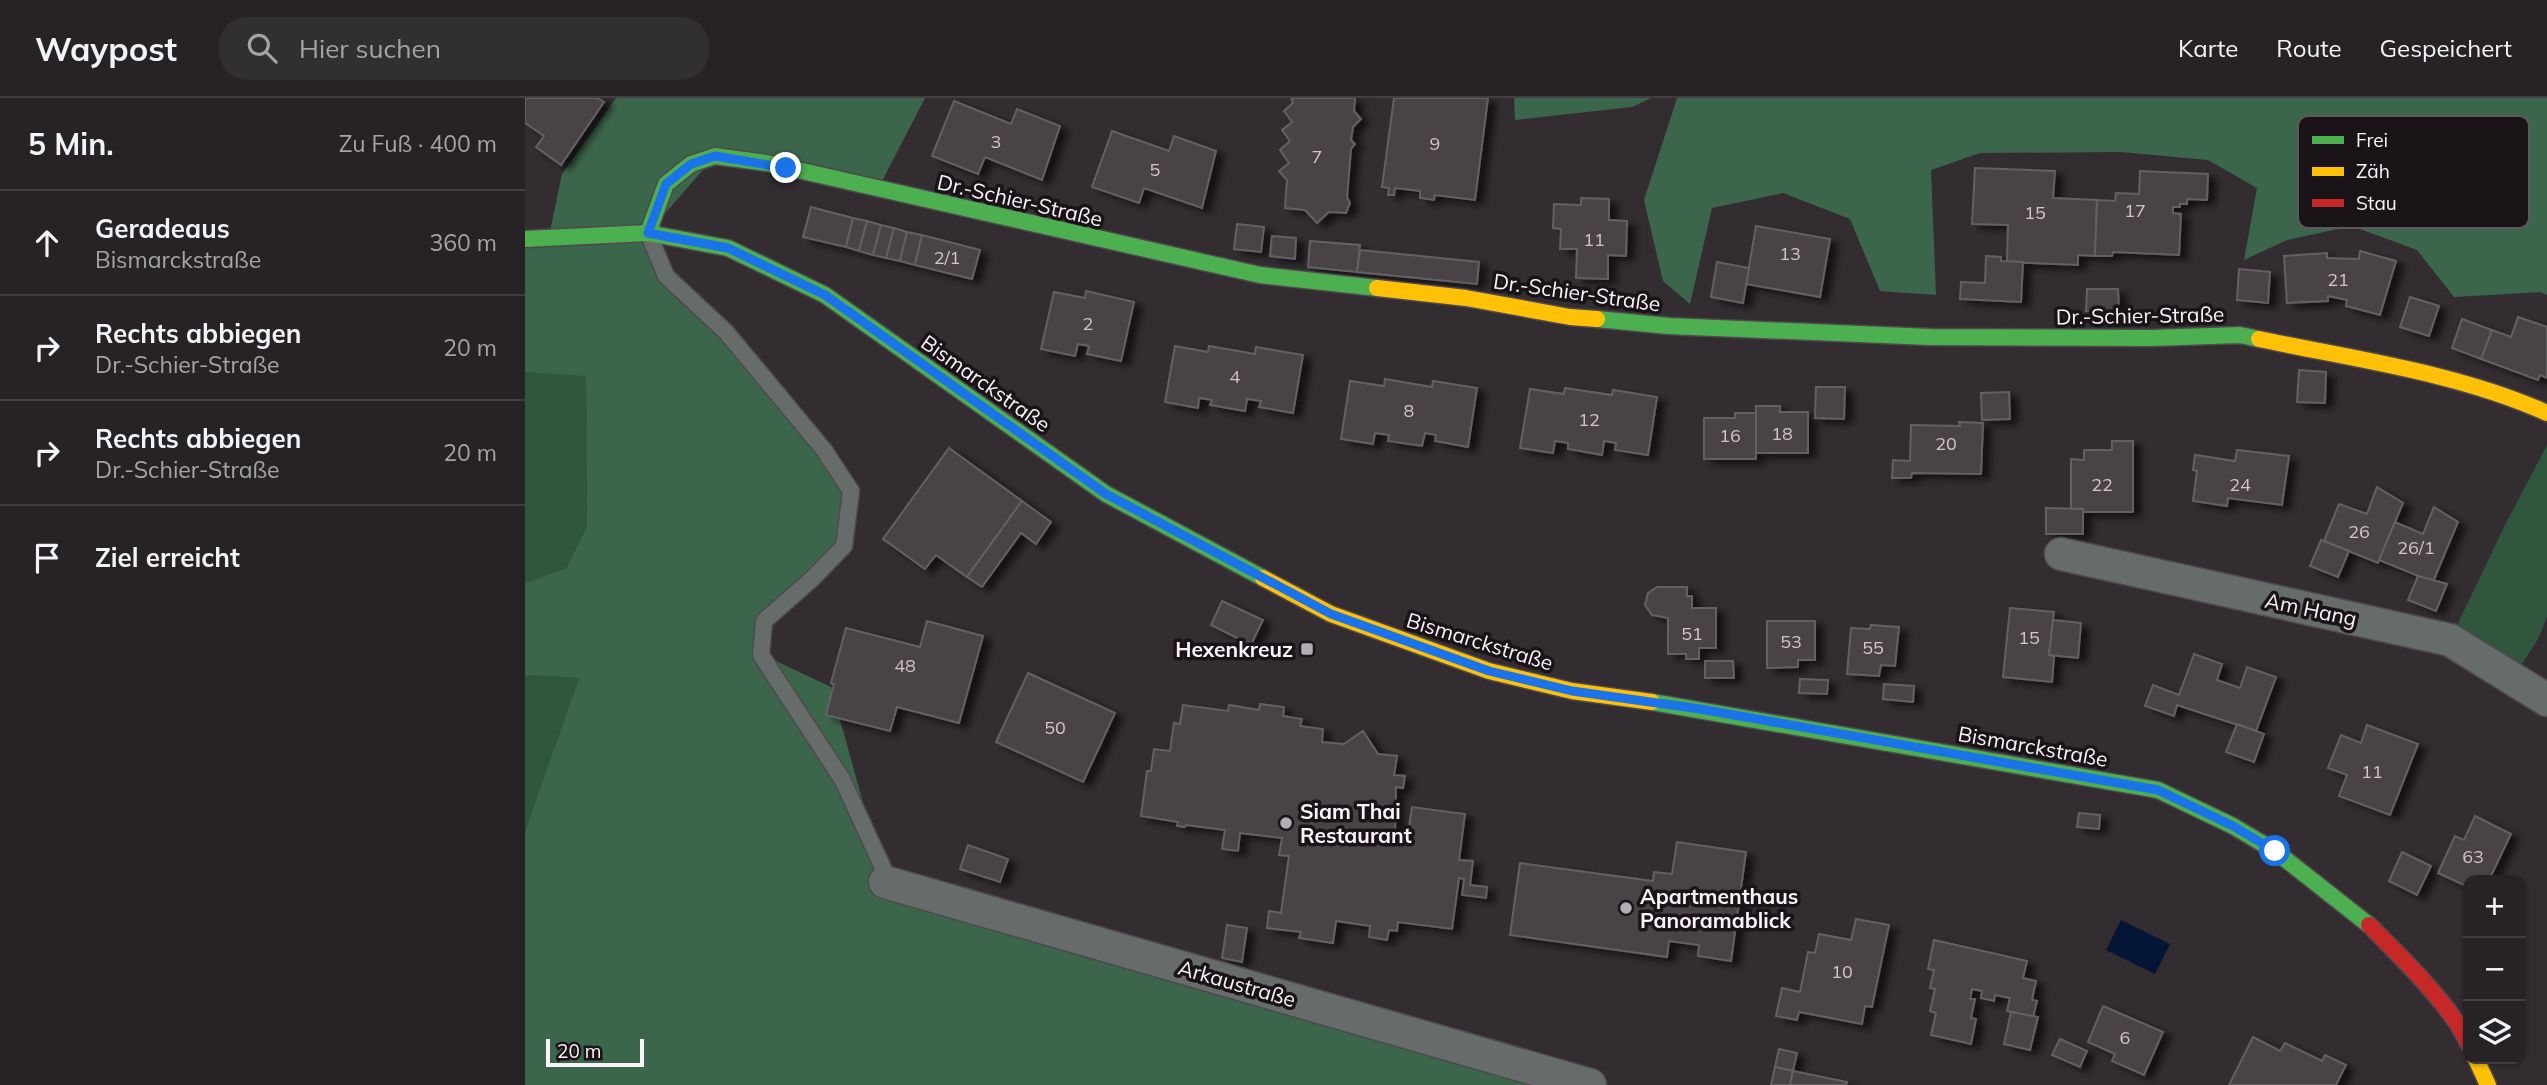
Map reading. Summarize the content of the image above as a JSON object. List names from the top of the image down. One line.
{"streets":{"street":["Dr.-Schier-Straße","Bismarckstraße","Am Hang","Arkaustraße"]},"crossings":[["Dr.-Schier-Straße","Bismarckstraße"]],"places":{"transit":["Hexenkreuz"],"other":["Siam Thai Restaurant","Apartmenthaus Panoramablick"]},"house_numbers":["3","9","7","5","17","15","11","13","2/1","21","2","4","8","12","18","16","20","22","24","26","26/1","51","15","53","55","48","50","11","63","10","6"],"legend":["Frei","Zäh","Stau"],"scale_bar":"20 m","page":{"header":"Waypost","search":"Hier suchen","nav":["Karte","Route","Gespeichert"],"heading":["5 Min.","Zu Fuß · 400 m"],"list":[["Geradeaus","Bismarckstraße","360 m"],["Rechts abbiegen","Dr.-Schier-Straße","20 m"],["Rechts abbiegen","Dr.-Schier-Straße","20 m"],"Ziel erreicht"],"map_buttons":["+","−"],"scale":"20 m"}}
